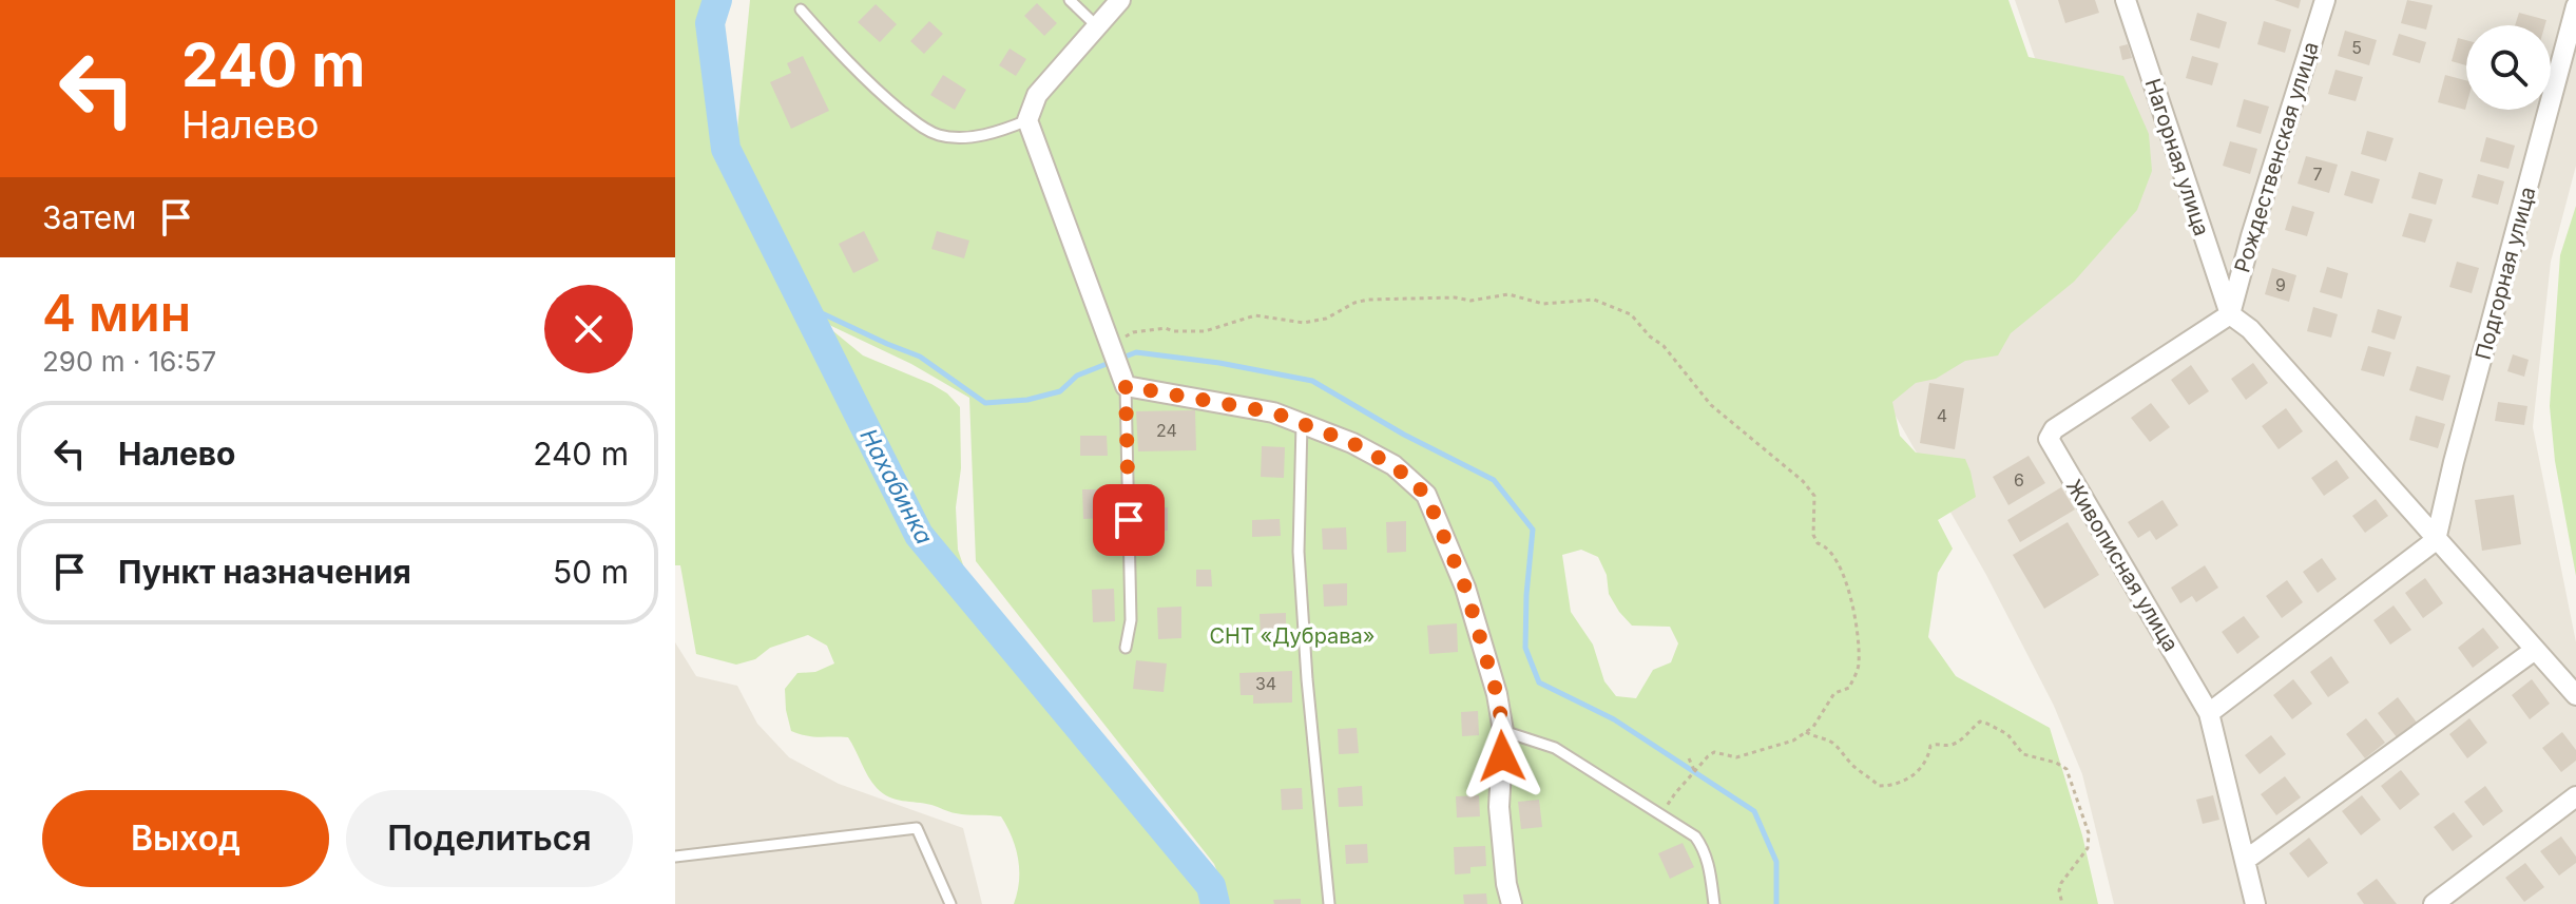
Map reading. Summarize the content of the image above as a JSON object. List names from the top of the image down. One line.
{"streets":{"street":["Нагорная улица","Рождественская улица","Подгорная улица","Живописная улица"]},"crossings":[["Нагорная улица","Рождественская улица"],["Нагорная улица","Живописная улица"],["Рождественская улица","Живописная улица"]],"water":["Нахабинка"],"parks":["СНТ «Дубрава»"],"house_numbers":["5","7","9","4","24","6","34"],"page":{"turn":["240 m","Налево"],"then":"Затем","heading":["4 мин","290 m · 16:57"],"list":[{"name":"Налево","value":"240 m"},{"name":"Пункт назначения","value":"50 m"}],"buttons":["Выход","Поделиться"]}}
